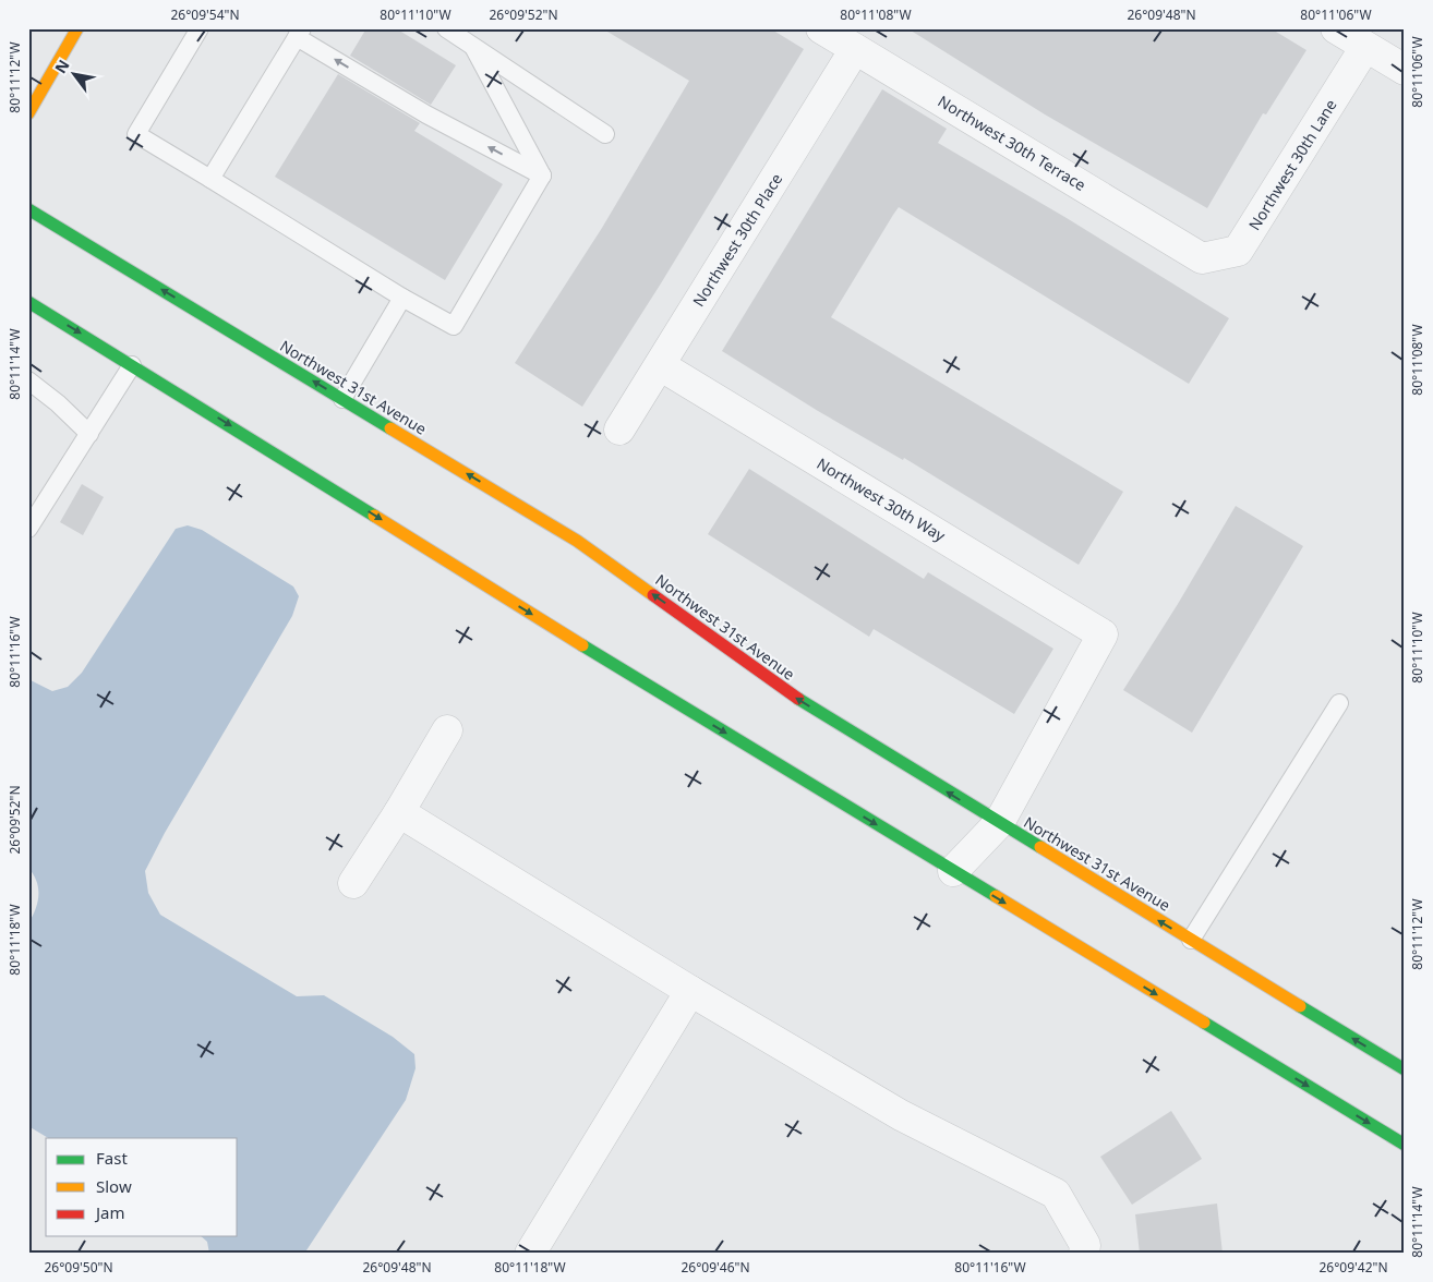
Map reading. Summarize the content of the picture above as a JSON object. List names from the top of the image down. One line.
{"streets":{"main road":["Northwest 31st Avenue"],"street":["Northwest 30th Terrace","Northwest 30th Lane","Northwest 30th Place","Northwest 30th Way"]},"crossings":[["Northwest 30th Terrace","Northwest 30th Lane"],["Northwest 30th Terrace","Northwest 30th Place"],["Northwest 30th Place","Northwest 30th Way"],["Northwest 31st Avenue","Northwest 30th Way"]],"legend":["Fast","Slow","Jam"],"north":"top left","coordinates":["26°09'54\"N","80°11'10\"W","26°09'52\"N","80°11'08\"W","26°09'48\"N","80°11'06\"W","80°11'12\"W","80°11'14\"W","80°11'16\"W","80°11'18\"W","26°09'50\"N","26°09'46\"N","26°09'42\"N"]}
